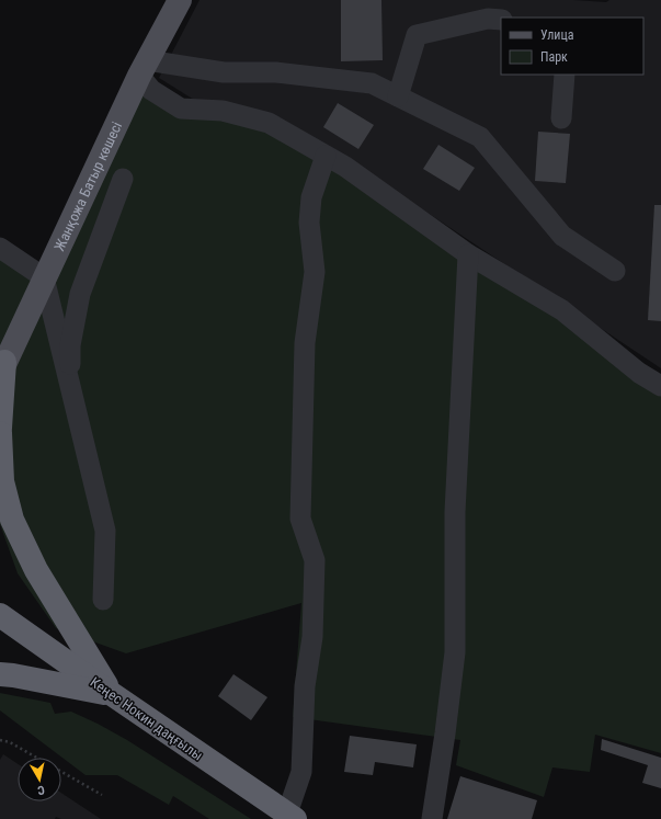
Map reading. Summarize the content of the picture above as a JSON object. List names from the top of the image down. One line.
{"streets":{"highway":["Кеңес Нокин даңғылы"],"main road":["Жанқожа Батыр көшесі"]},"legend":["Улица","Парк"],"north":"bottom"}
